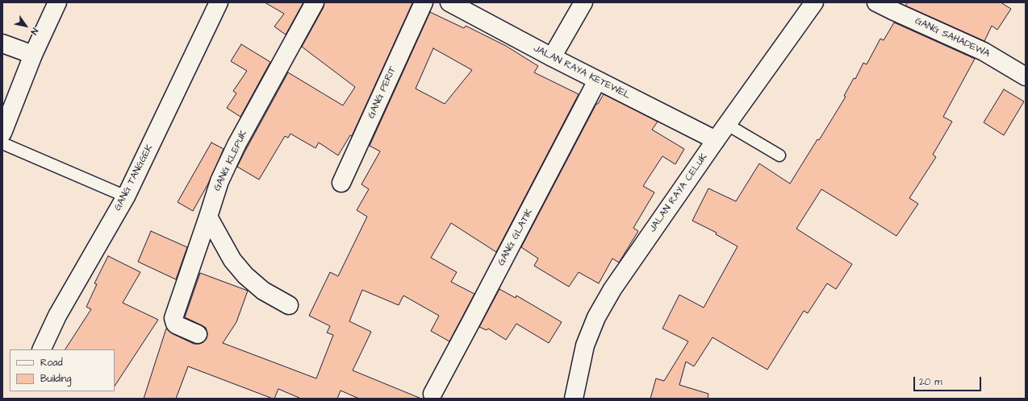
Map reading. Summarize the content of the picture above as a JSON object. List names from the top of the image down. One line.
{"streets":{"main road":["GANG SAHADEWA","JALAN RAYA KETEWEL","GANG PERIT","GANG KLEPUK","GANG TANGGEK","JALAN RAYA CELUK","GANG GLATIK"]},"crossings":[["JALAN RAYA KETEWEL","JALAN RAYA CELUK"],["JALAN RAYA KETEWEL","GANG GLATIK"]],"legend":["Road","Building"],"scale_bar":"20 m","north":"bottom right"}
